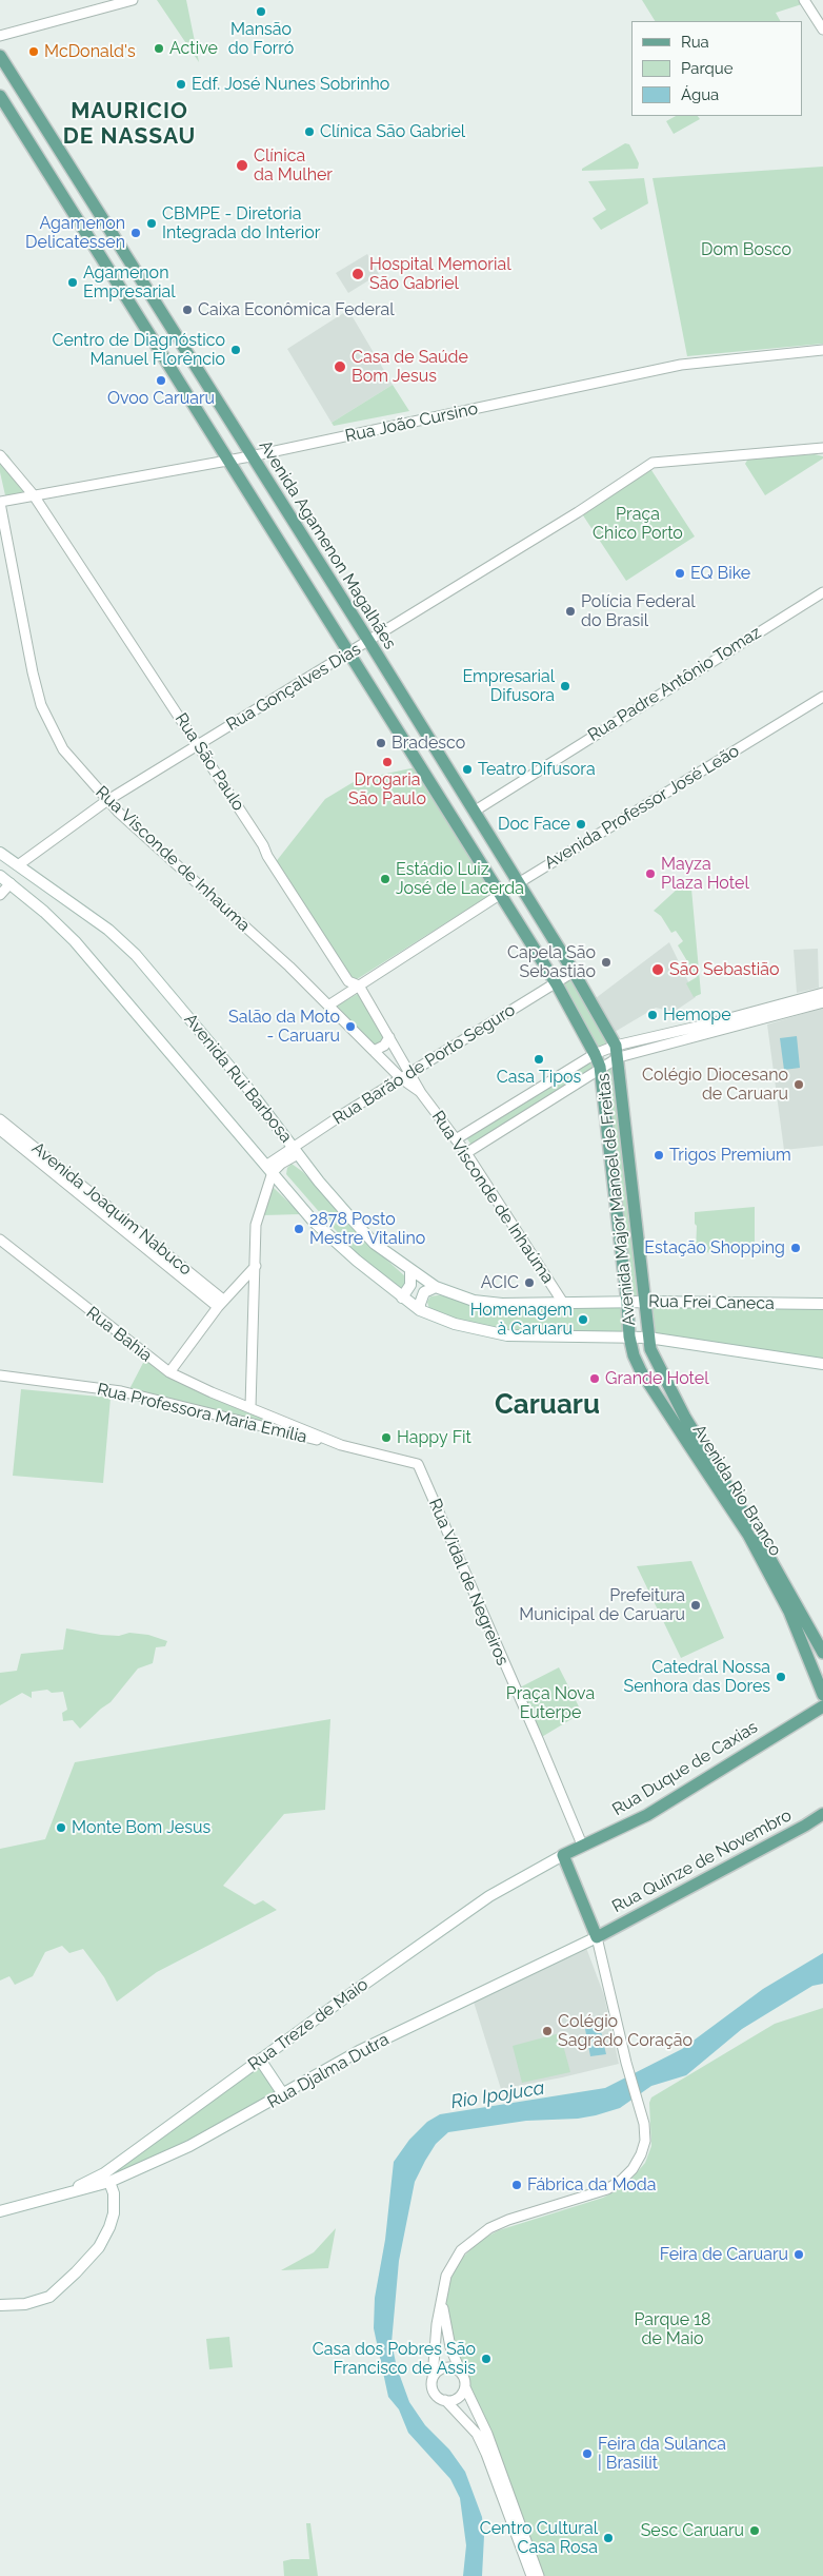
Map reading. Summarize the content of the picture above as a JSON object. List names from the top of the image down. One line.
{"streets":{"main road":["Avenida Agamenon Magalhães","Avenida Rui Barbosa","Avenida Major Manoel de Freitas","Rua Frei Caneca","Avenida Rio Branco","Rua Duque de Caxias","Rua Quinze de Novembro","Rua Treze de Maio","Rua Djalma Dutra"],"street":["Rua João Cursino","Rua Padre Antônio Tomaz","Rua Gonçalves Dias","Rua São Paulo","Avenida Professor José Leão","Rua Visconde de Inhauma","Rua Barão de Porto Seguro","Rua Visconde de Inhaúma","Avenida Joaquim Nabuco","Rua Bahia","Rua Professora Maria Emília","Rua Vidal de Negreiros"]},"crossings":[["Rua João Cursino","Avenida Agamenon Magalhães"],["Rua João Cursino","Rua São Paulo"],["Rua João Cursino","Rua Visconde de Inhauma"],["Avenida Agamenon Magalhães","Rua Padre Antônio Tomaz"],["Avenida Agamenon Magalhães","Rua Gonçalves Dias"],["Avenida Agamenon Magalhães","Avenida Professor José Leão"],["Avenida Agamenon Magalhães","Rua Barão de Porto Seguro"],["Avenida Agamenon Magalhães","Avenida Major Manoel de Freitas"],["Rua Gonçalves Dias","Rua São Paulo"],["Rua Gonçalves Dias","Rua Visconde de Inhauma"],["Rua Gonçalves Dias","Avenida Rui Barbosa"],["Rua São Paulo","Avenida Professor José Leão"],["Rua São Paulo","Rua Barão de Porto Seguro"],["Rua São Paulo","Rua Visconde de Inhaúma"],["Avenida Professor José Leão","Rua Visconde de Inhauma"],["Rua Visconde de Inhauma","Rua Barão de Porto Seguro"],["Rua Visconde de Inhauma","Rua Visconde de Inhaúma"],["Rua Barão de Porto Seguro","Avenida Rui Barbosa"],["Rua Barão de Porto Seguro","Rua Visconde de Inhaúma"],["Avenida Rui Barbosa","Avenida Major Manoel de Freitas"],["Avenida Rui Barbosa","Rua Frei Caneca"],["Avenida Rui Barbosa","Avenida Rio Branco"],["Rua Visconde de Inhaúma","Rua Frei Caneca"],["Avenida Major Manoel de Freitas","Rua Frei Caneca"],["Avenida Major Manoel de Freitas","Avenida Rio Branco"],["Rua Bahia","Rua Professora Maria Emília"],["Rua Bahia","Rua Vidal de Negreiros"],["Rua Professora Maria Emília","Rua Vidal de Negreiros"],["Rua Vidal de Negreiros","Rua Duque de Caxias"],["Rua Duque de Caxias","Rua Treze de Maio"],["Rua Quinze de Novembro","Rua Djalma Dutra"],["Rua Treze de Maio","Rua Djalma Dutra"]],"districts":["MAURICIO DE NASSAU","Caruaru"],"water":["Rio Ipojuca"],"parks":["Dom Bosco","Praça Chico Porto","Praça Nova Euterpe","Parque 18 de Maio"],"places":["Mansão do Forró","Active","McDonald's","Edf. José Nunes Sobrinho","Clínica São Gabriel","Clínica da Mulher","CBMPE - Diretoria Integrada do Interior","Agamenon Delicatessen","Hospital Memorial São Gabriel","Agamenon Empresarial","Caixa Econômica Federal","Centro de Diagnóstico Manuel Florêncio","Casa de Saúde Bom Jesus","Ovoo Caruaru","EQ Bike","Polícia Federal do Brasil","Empresarial Difusora","Bradesco","Drogaria São Paulo","Teatro Difusora","Doc Face","Mayza Plaza Hotel","Estádio Luiz José de Lacerda","Capela São Sebastião","São Sebastião","Hemope","Salão da Moto - Caruaru","Casa Tipos","Colégio Diocesano de Caruaru","Trigos Premium","2878 Posto Mestre Vitalino","Estação Shopping","ACIC","Homenagem à Caruaru","Grande Hotel","Happy Fit","Prefeitura Municipal de Caruaru","Catedral Nossa Senhora das Dores","Monte Bom Jesus","Colégio Sagrado Coração","Fábrica da Moda","Feira de Caruaru","Casa dos Pobres São Francisco de Assis","Feira da Sulanca | Brasilit","Sesc Caruaru","Centro Cultural Casa Rosa"],"legend":["Rua","Parque","Água"]}
